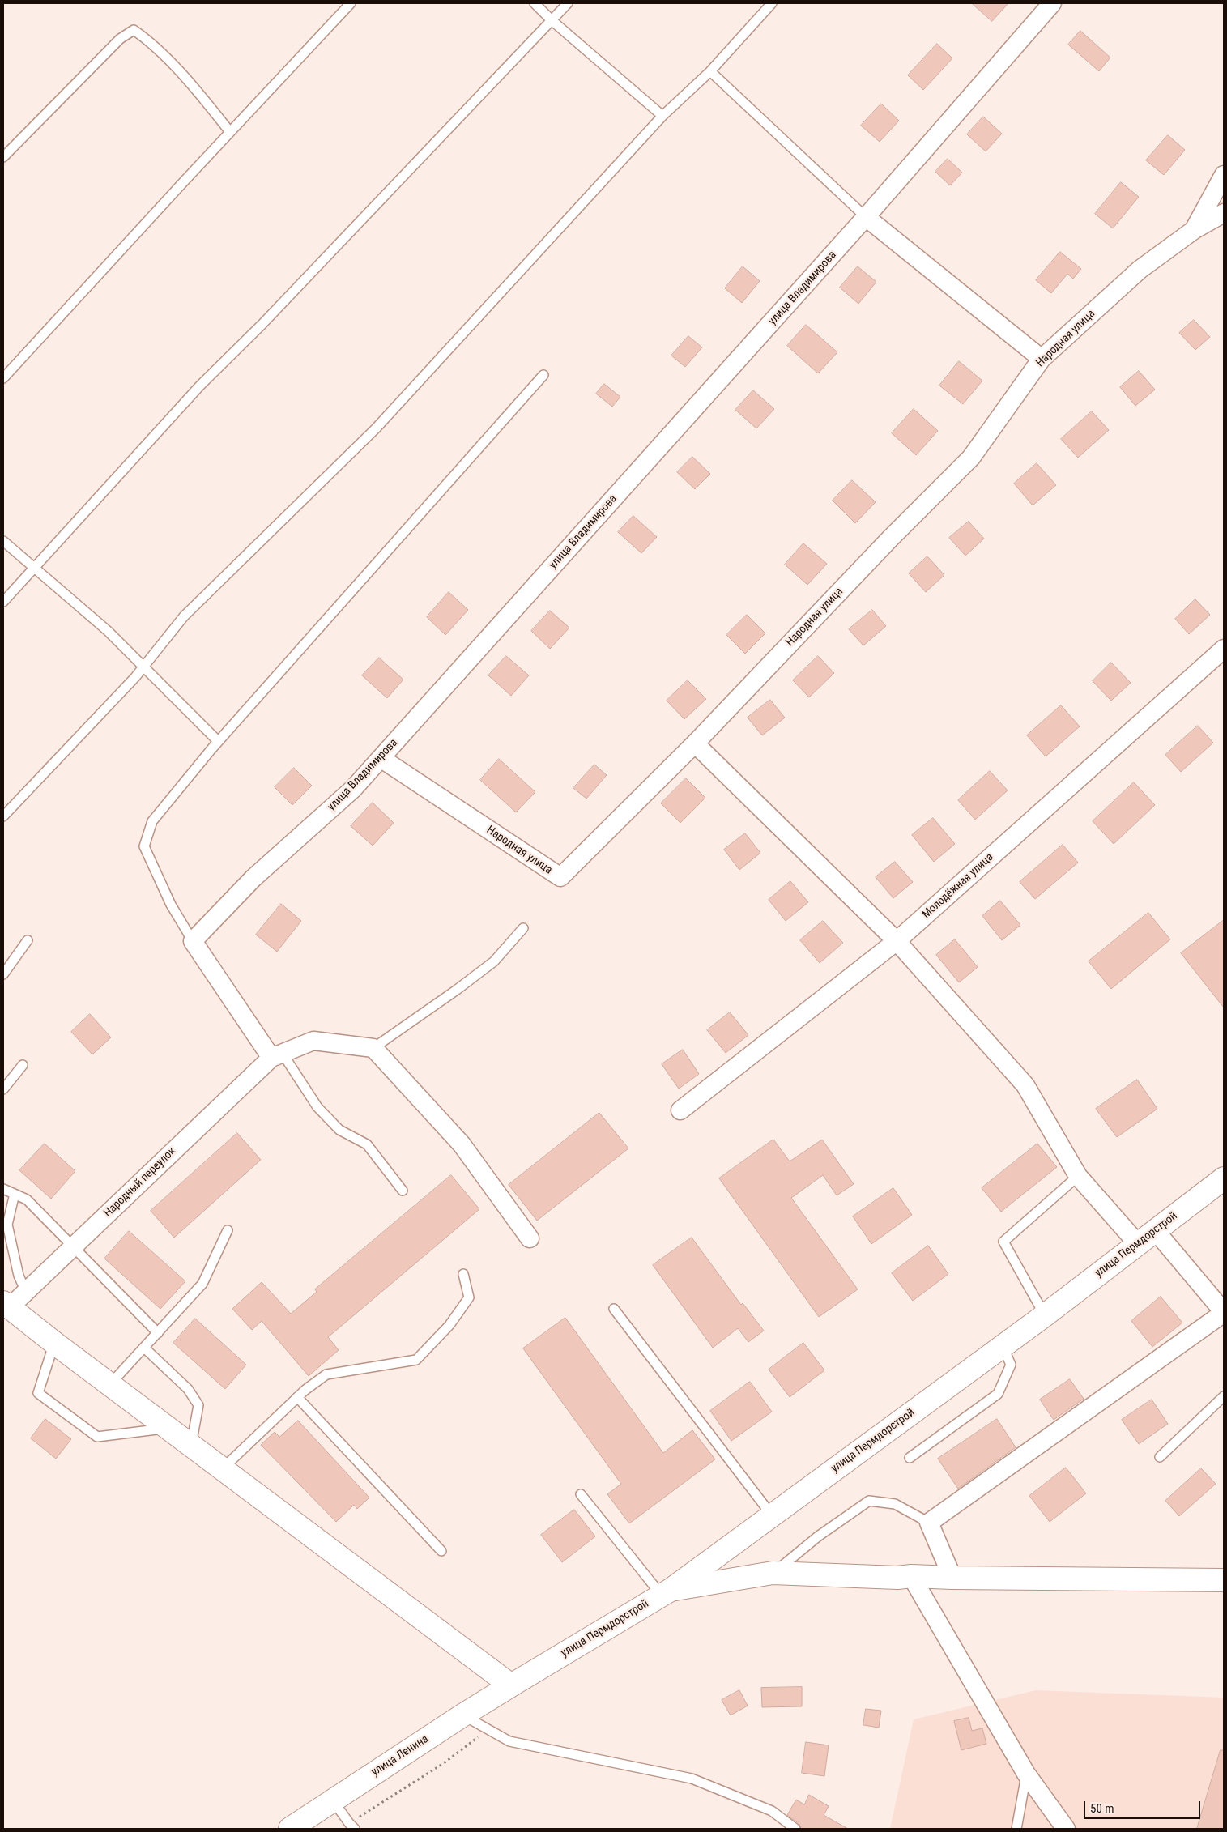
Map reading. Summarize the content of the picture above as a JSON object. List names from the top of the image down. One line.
{"streets":{"main road":["улица Пермдорстрой","улица Ленина"],"street":["улица Владимирова","Народная улица","Молодёжная улица","Народный переулок"]},"crossings":[["улица Владимирова","Народная улица"],["улица Пермдорстрой","улица Ленина"]],"scale_bar":"50 m"}
